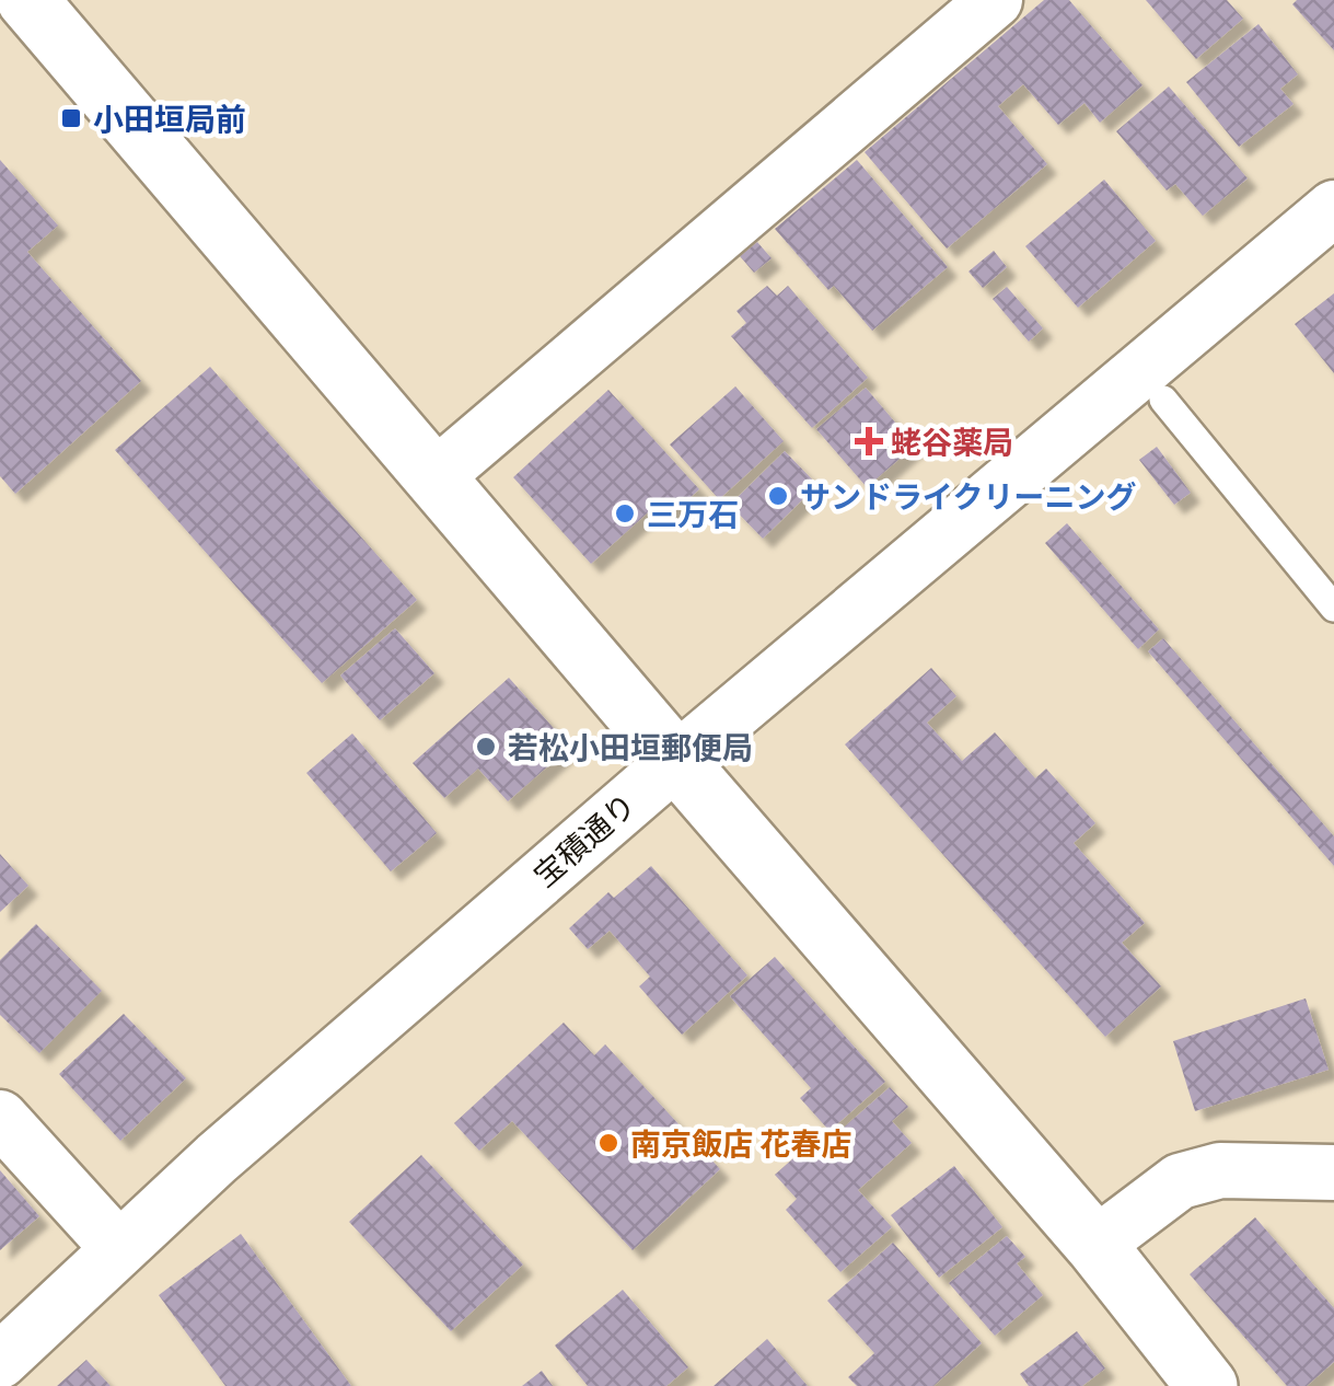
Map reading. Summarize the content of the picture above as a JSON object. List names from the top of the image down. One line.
{"streets":{"street":["宝積通り"]},"places":{"transit":["小田垣局前"],"health":["蛯谷薬局"],"other":["サンドライクリーニング","三万石","若松小田垣郵便局","南京飯店 花春店"]}}
